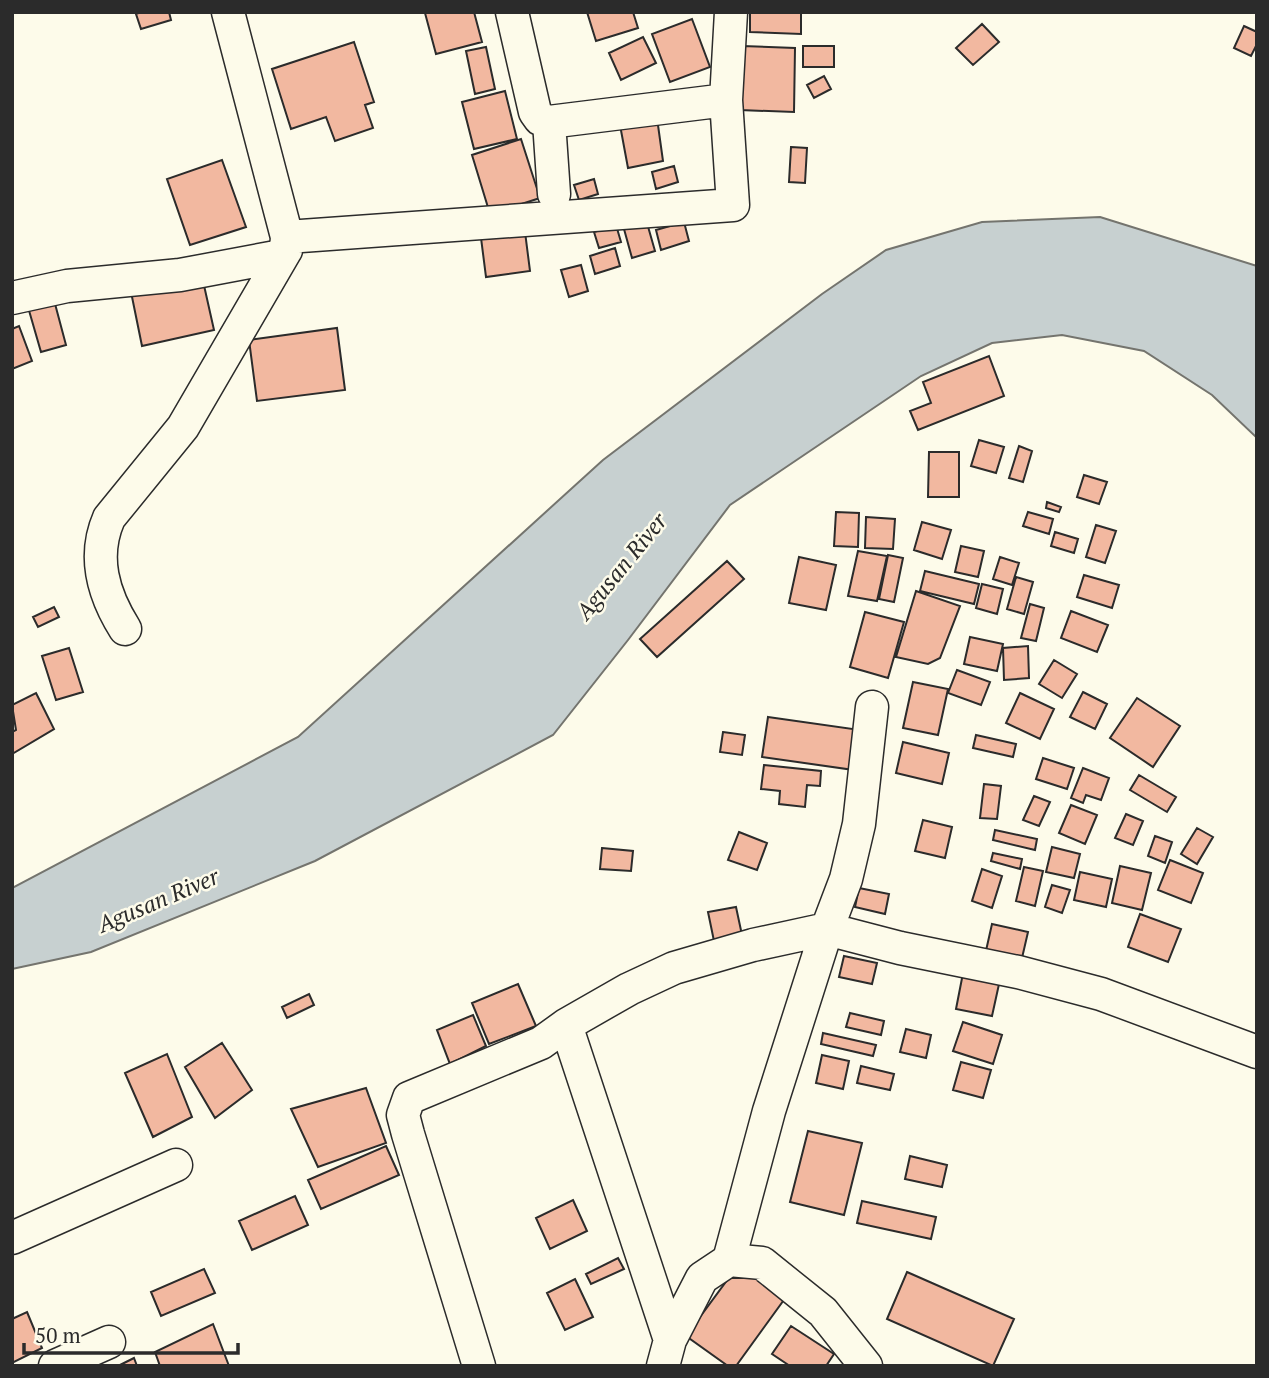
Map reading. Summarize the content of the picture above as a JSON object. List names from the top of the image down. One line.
{"water":["Agusan River"],"scale_bar":"50 m"}
